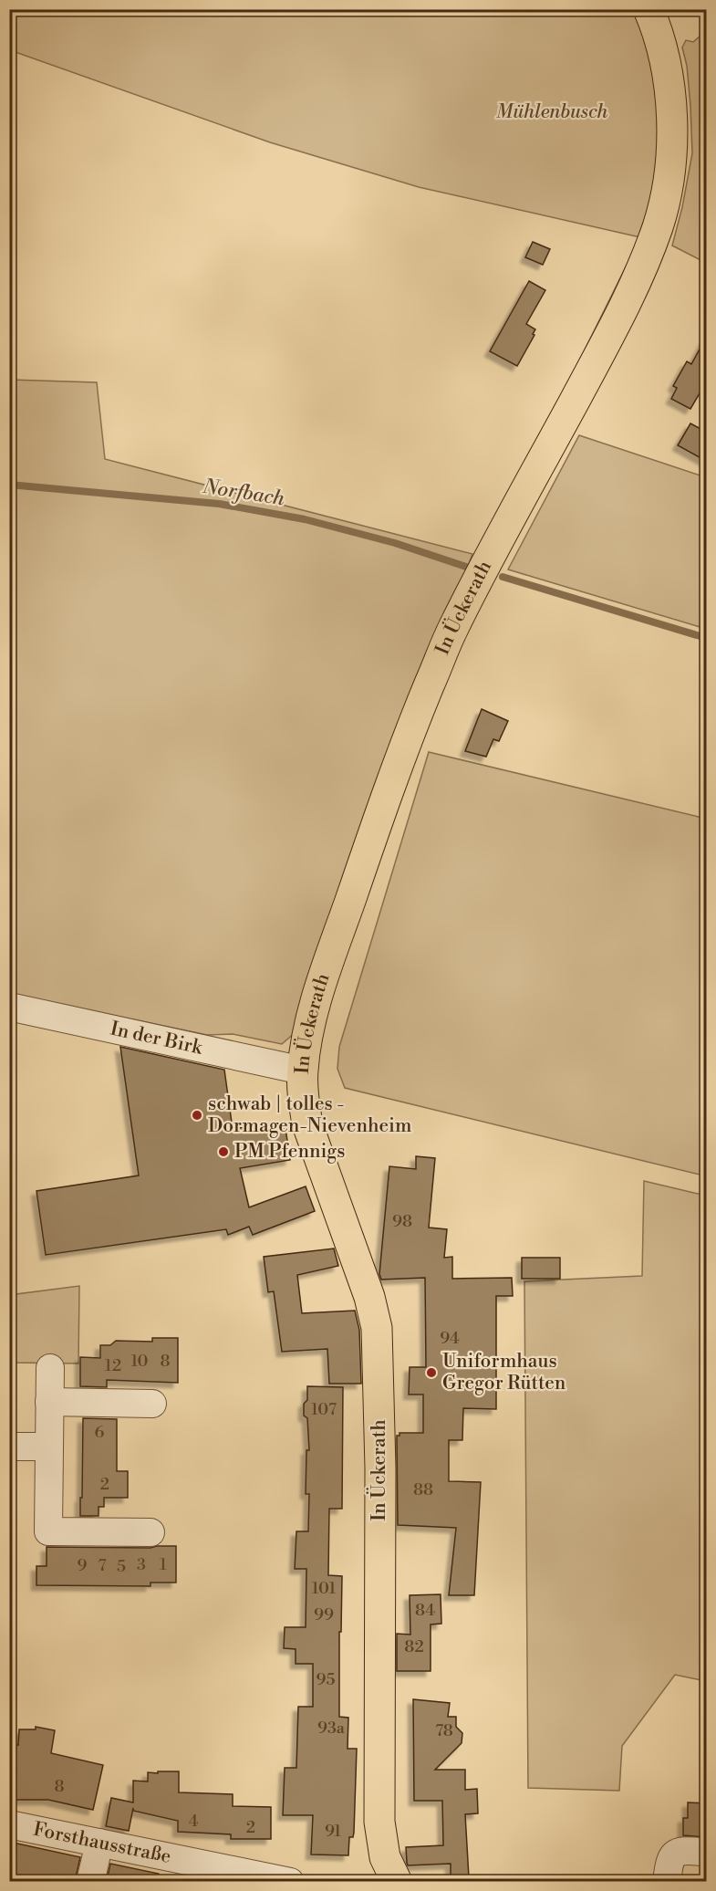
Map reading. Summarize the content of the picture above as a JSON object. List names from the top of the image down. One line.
{"streets":{"main road":["In Ückerath"],"street":["In der Birk","Forsthausstraße"]},"crossings":[["In Ückerath","In der Birk"]],"water":["Norfbach"],"parks":["Mühlenbusch"],"places":["schwab | tolles - Dormagen-Nievenheim","PM Pfennigs","Uniformhaus Gregor Rütten"],"house_numbers":["98","94","10","8","12","107","6","2","88","3","1","9","7","5","101","84","99","82","95","93a","78","8","4","2","91"]}
